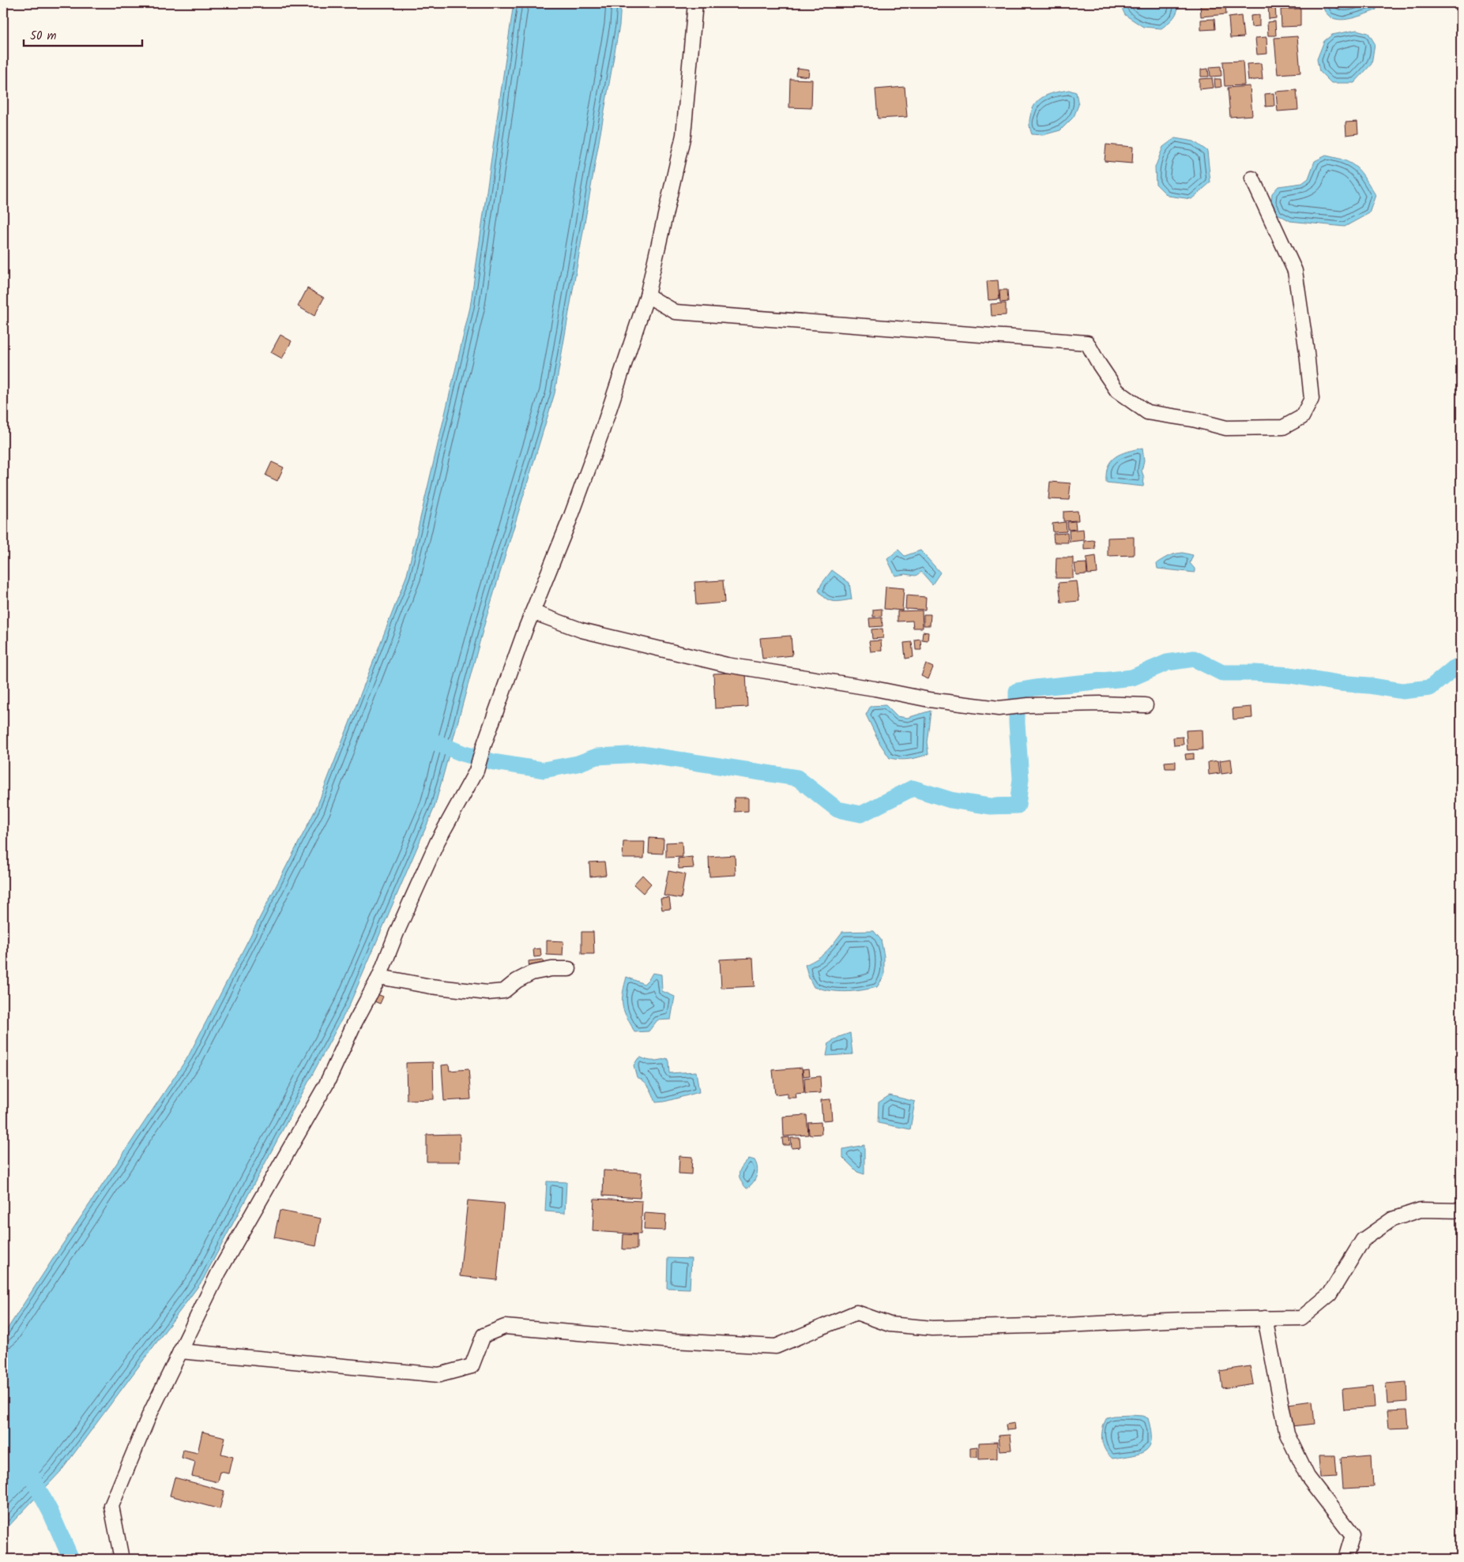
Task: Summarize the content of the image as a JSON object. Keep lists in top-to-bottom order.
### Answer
{
  "scale_bar": "50 m"
}
